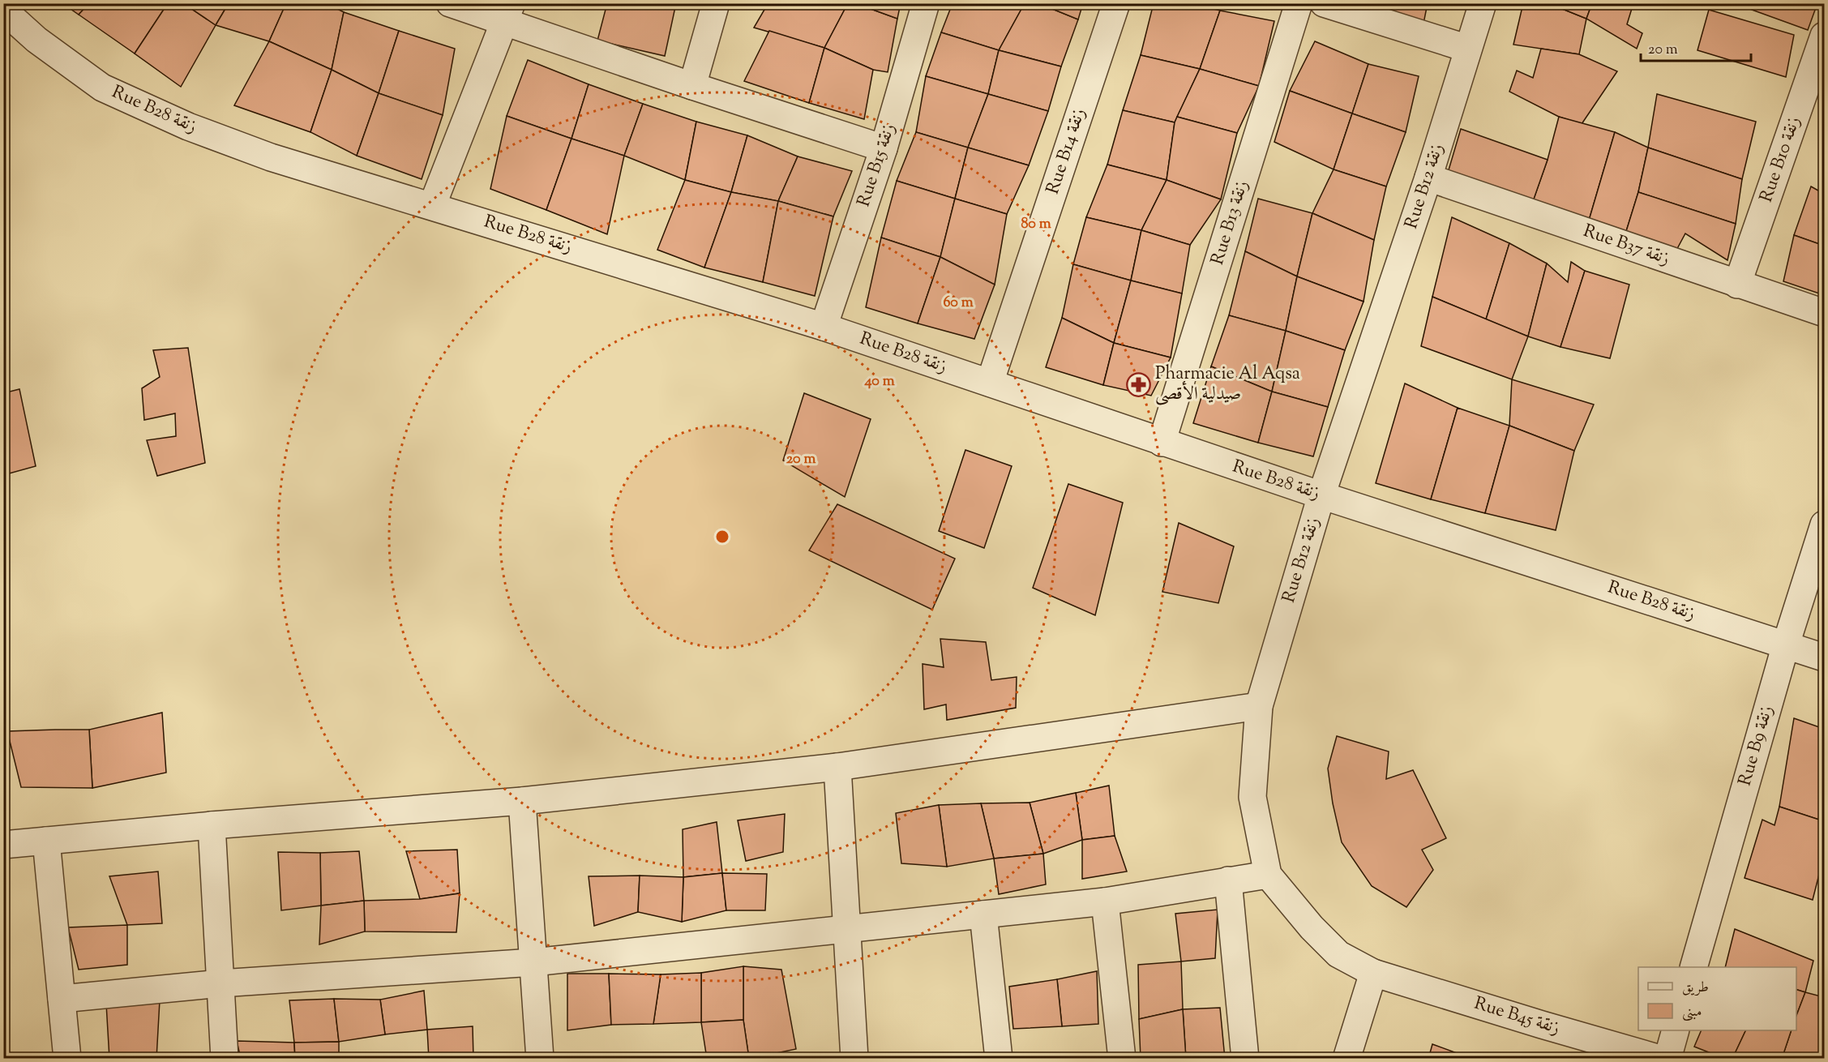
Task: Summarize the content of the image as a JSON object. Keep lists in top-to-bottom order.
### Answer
{
  "streets": {
    "street": [
      "Rue B28 زنقة",
      "Rue B14 زنقة",
      "Rue B10 زنقة",
      "Rue B15 زنقة",
      "Rue B12 زنقة",
      "Rue B13 زنقة",
      "Rue B37 زنقة",
      "Rue B9 زنقة",
      "Rue B45 زنقة"
    ]
  },
  "crossings": [
    ["Rue B28 زنقة", "Rue B14 زنقة"],
    ["Rue B28 زنقة", "Rue B15 زنقة"],
    ["Rue B28 زنقة", "Rue B12 زنقة"],
    ["Rue B28 زنقة", "Rue B13 زنقة"],
    ["Rue B28 زنقة", "Rue B9 زنقة"],
    ["Rue B10 زنقة", "Rue B37 زنقة"],
    ["Rue B12 زنقة", "Rue B37 زنقة"],
    ["Rue B12 زنقة", "Rue B45 زنقة"]
  ],
  "places": {
    "pharmacy": ["Pharmacie Al Aqsa صيدلية الأقصى"]
  },
  "legend": ["طريق", "مبنى"],
  "scale_bar": "20 m",
  "rings": [
    "80 m",
    "60 m",
    "40 m",
    "20 m"
  ]
}
